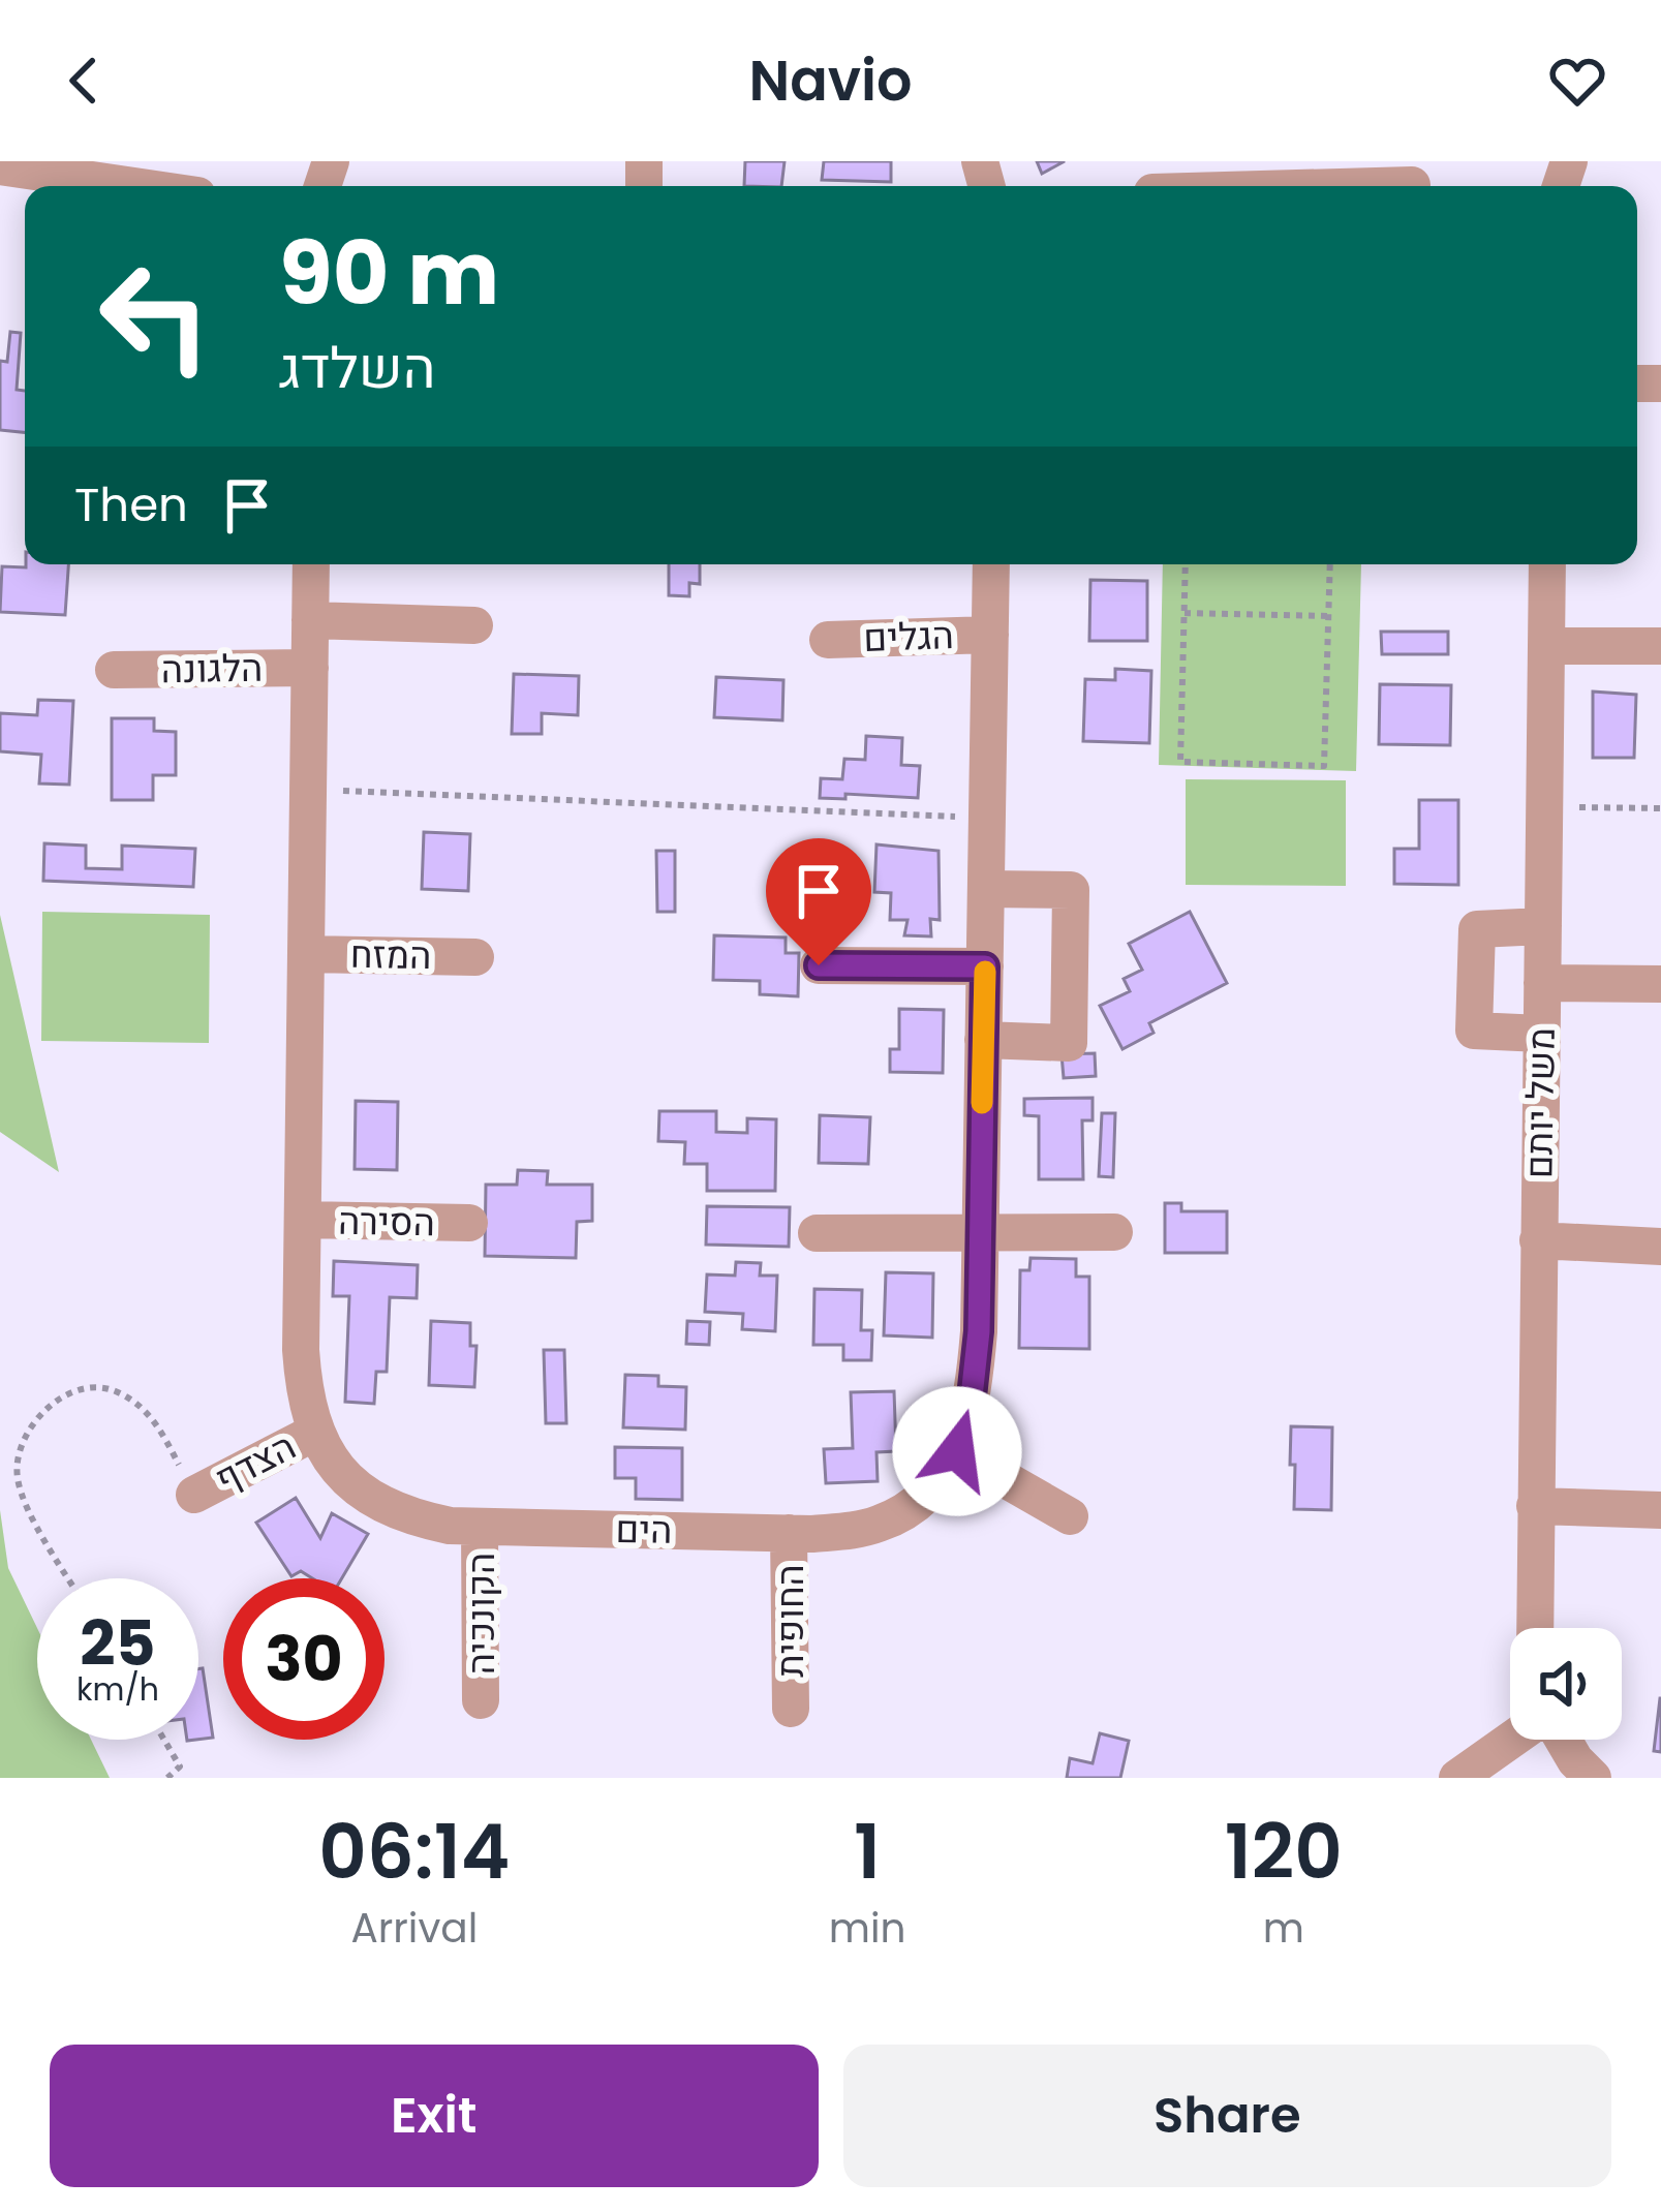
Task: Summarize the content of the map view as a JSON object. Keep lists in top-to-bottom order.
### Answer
{
  "streets": {
    "street": [
      "הגלים",
      "הלגונה",
      "המזח",
      "משל יותם",
      "הסירה",
      "הצדף",
      "הים",
      "הקונכיה",
      "החופית"
    ]
  },
  "crossings": [
    ["הגלים", "הים"],
    ["הלגונה", "הים"],
    ["המזח", "הים"],
    ["הסירה", "הים"],
    ["הצדף", "הים"],
    ["הים", "הקונכיה"],
    ["הים", "החופית"]
  ],
  "page": {
    "header": "Navio",
    "turn": ["90 m", "השלדג"],
    "then": "Then",
    "speed": "25 km/h",
    "limit": "30",
    "eta": [
      "06:14",
      "Arrival",
      "1",
      "min",
      "120",
      "m"
    ],
    "buttons": ["Exit", "Share"]
  }
}
